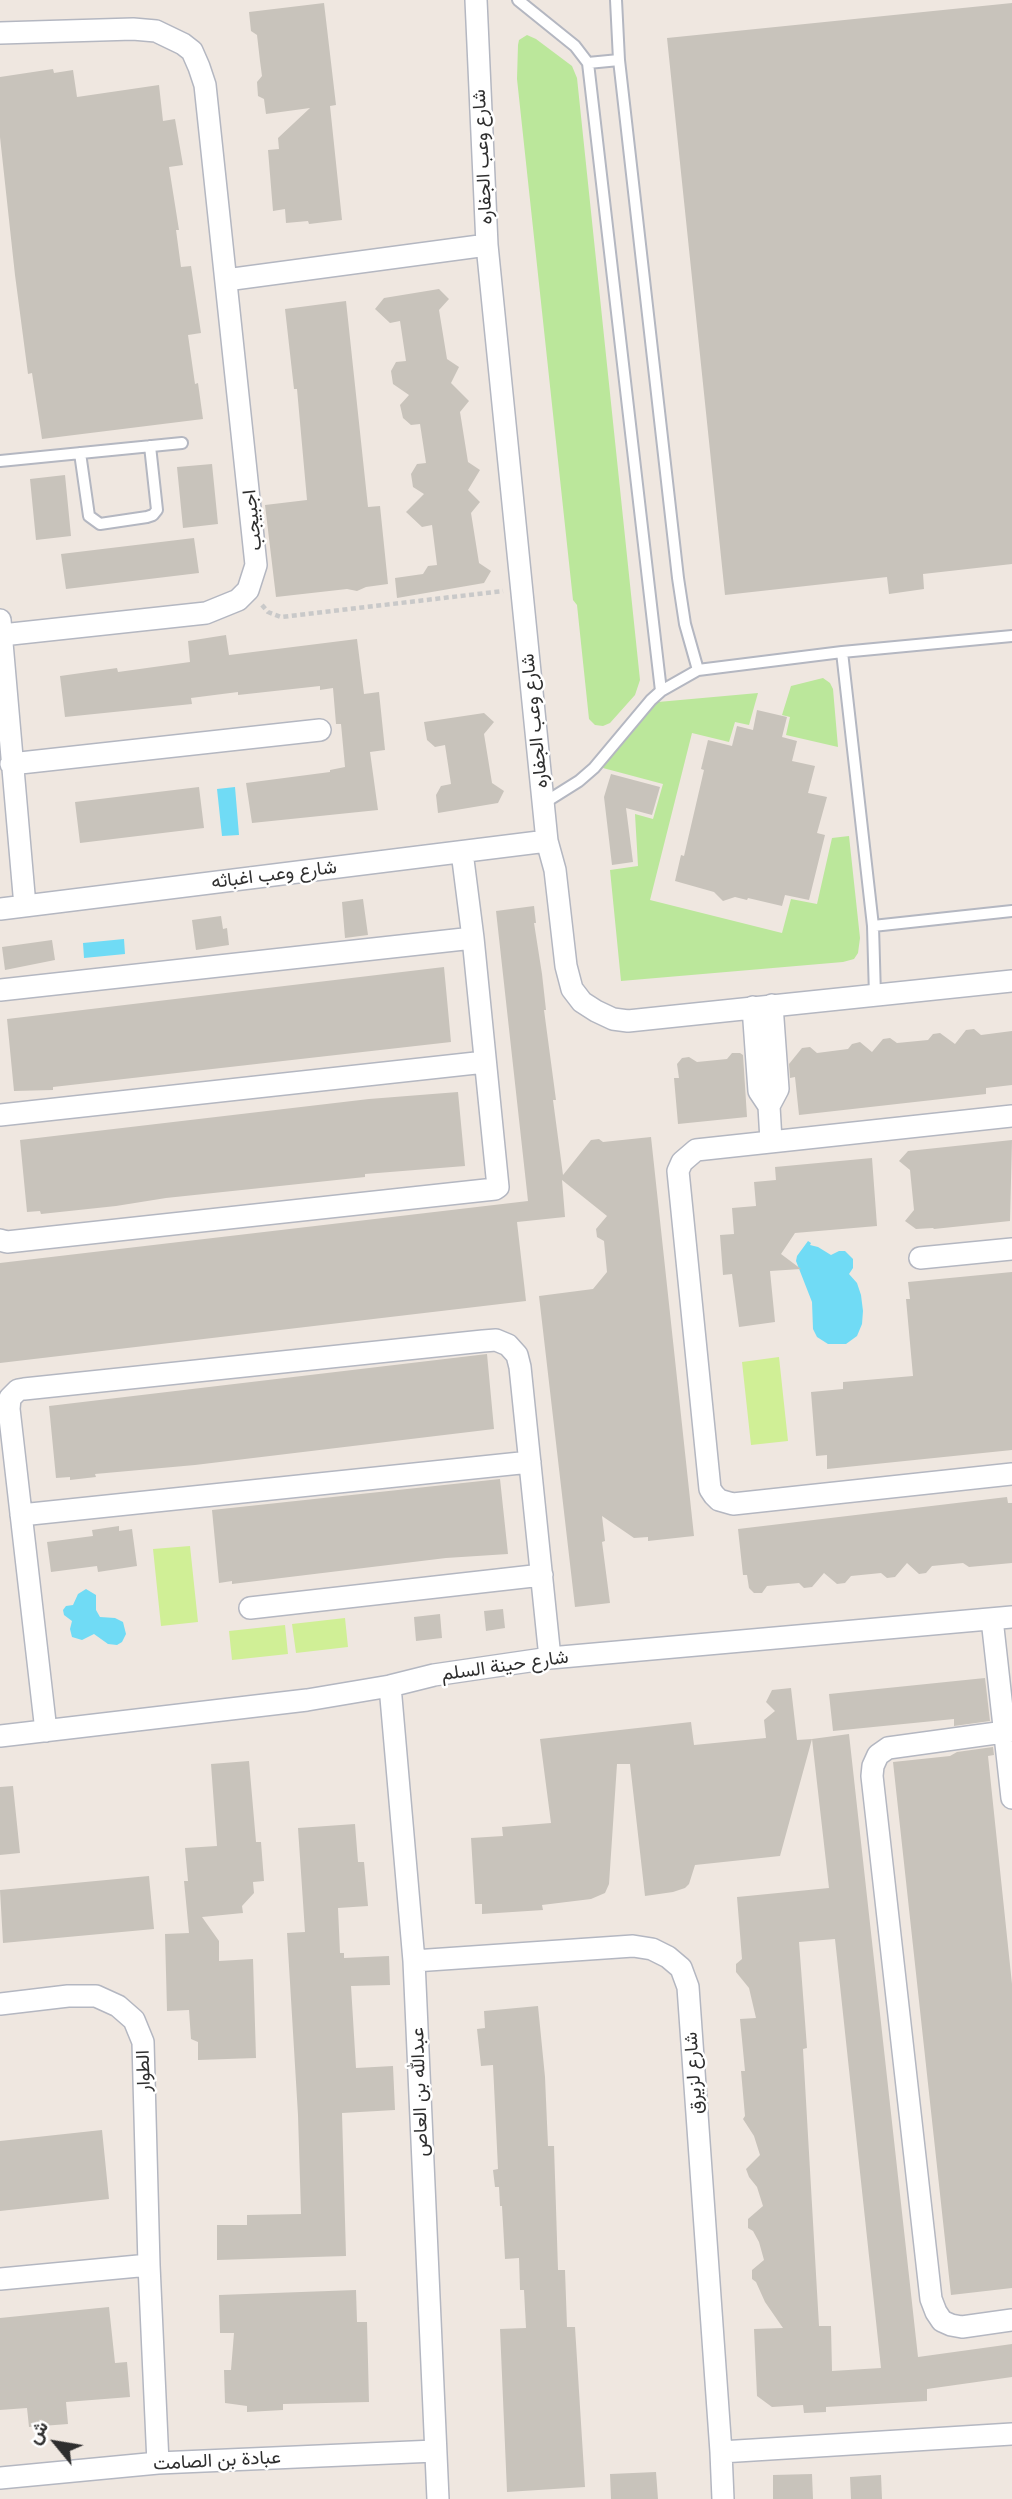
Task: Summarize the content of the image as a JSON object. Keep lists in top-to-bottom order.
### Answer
{
  "streets": {
    "street": [
      "شارع وعب الجفاره",
      "اجبيجب",
      "شارع وعب اغباثه",
      "شارع حينة السلم",
      "الطوار",
      "شارع لزيرق",
      "عبدالله بن العاص",
      "عبادة بن الصامت"
    ]
  },
  "crossings": [
    ["شارع وعب الجفاره", "شارع وعب اغباثه"],
    ["شارع حينة السلم", "عبدالله بن العاص"],
    ["الطوار", "عبادة بن الصامت"],
    ["شارع لزيرق", "عبدالله بن العاص"],
    ["عبدالله بن العاص", "عبادة بن الصامت"]
  ],
  "north": "top left"
}
